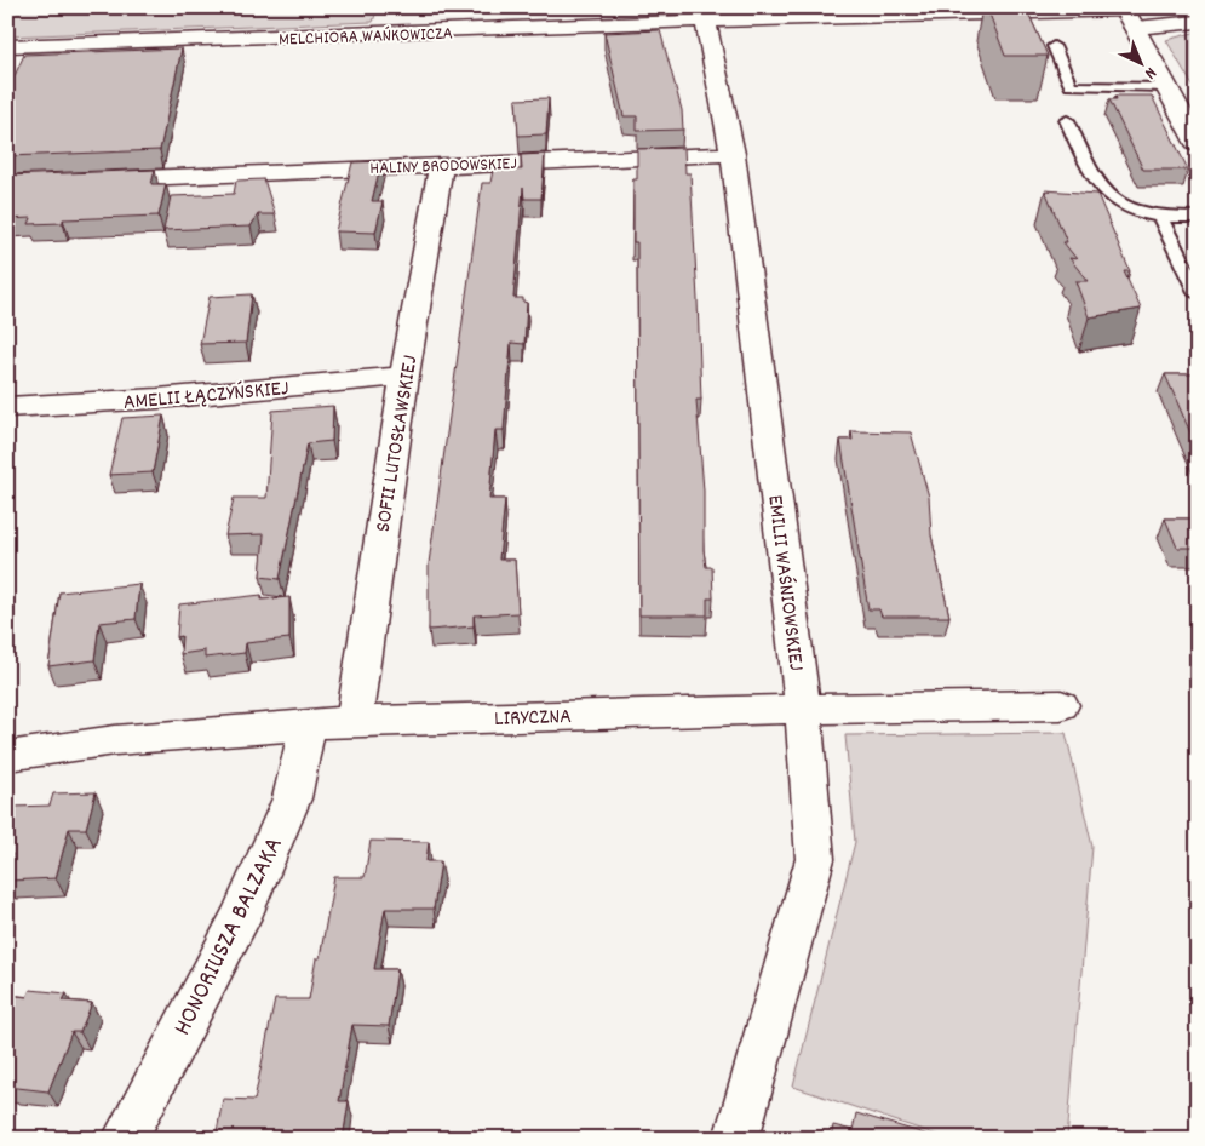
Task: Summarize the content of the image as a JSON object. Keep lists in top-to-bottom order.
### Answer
{
  "streets": {
    "street": [
      "MELCHIORA WAŃKOWICZA",
      "HALINY BRODOWSKIEJ",
      "AMELII ŁĄCZYŃSKIEJ",
      "SOFII LUTOSŁAWSKIEJ",
      "EMILII WAŚNIOWSKIEJ",
      "LIRYCZNA",
      "HONORIUSZA BALZAKA"
    ]
  },
  "crossings": [
    ["MELCHIORA WAŃKOWICZA", "EMILII WAŚNIOWSKIEJ"],
    ["HALINY BRODOWSKIEJ", "SOFII LUTOSŁAWSKIEJ"],
    ["HALINY BRODOWSKIEJ", "EMILII WAŚNIOWSKIEJ"],
    ["AMELII ŁĄCZYŃSKIEJ", "SOFII LUTOSŁAWSKIEJ"],
    ["SOFII LUTOSŁAWSKIEJ", "LIRYCZNA"],
    ["EMILII WAŚNIOWSKIEJ", "LIRYCZNA"],
    ["LIRYCZNA", "HONORIUSZA BALZAKA"]
  ],
  "north": "bottom right"
}
